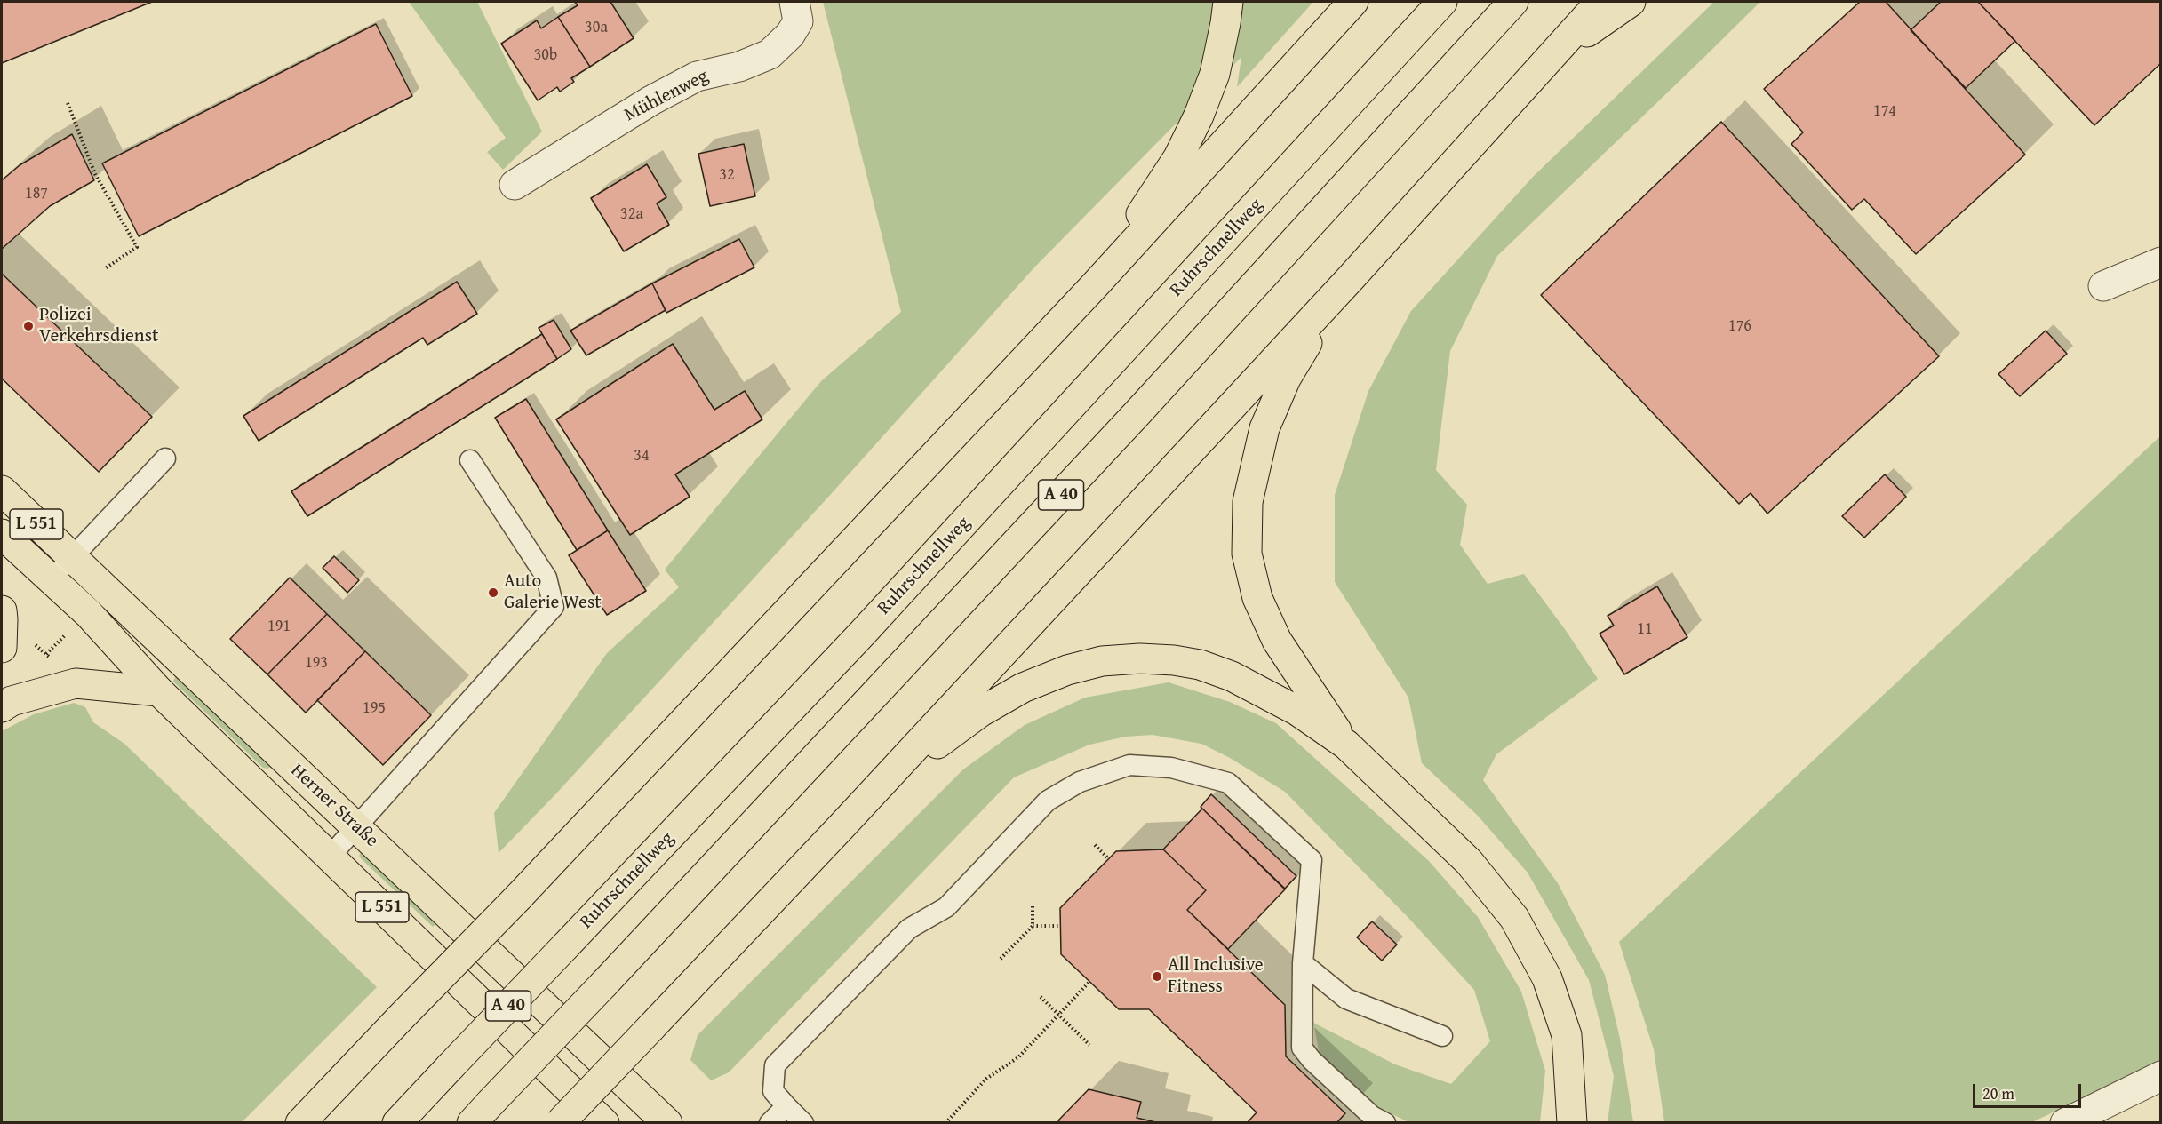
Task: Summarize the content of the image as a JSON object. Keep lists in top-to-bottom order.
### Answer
{
  "streets": {
    "main road": [
      "Ruhrschnellweg",
      "A 40",
      "L 551",
      "Herner Straße"
    ],
    "street": ["Mühlenweg"]
  },
  "places": ["Polizei Verkehrsdienst", "Auto Galerie West", "All Inclusive Fitness"],
  "house_numbers": [
    "30a",
    "30b",
    "174",
    "32",
    "187",
    "32a",
    "176",
    "34",
    "191",
    "11",
    "193",
    "195"
  ],
  "scale_bar": "20 m"
}
